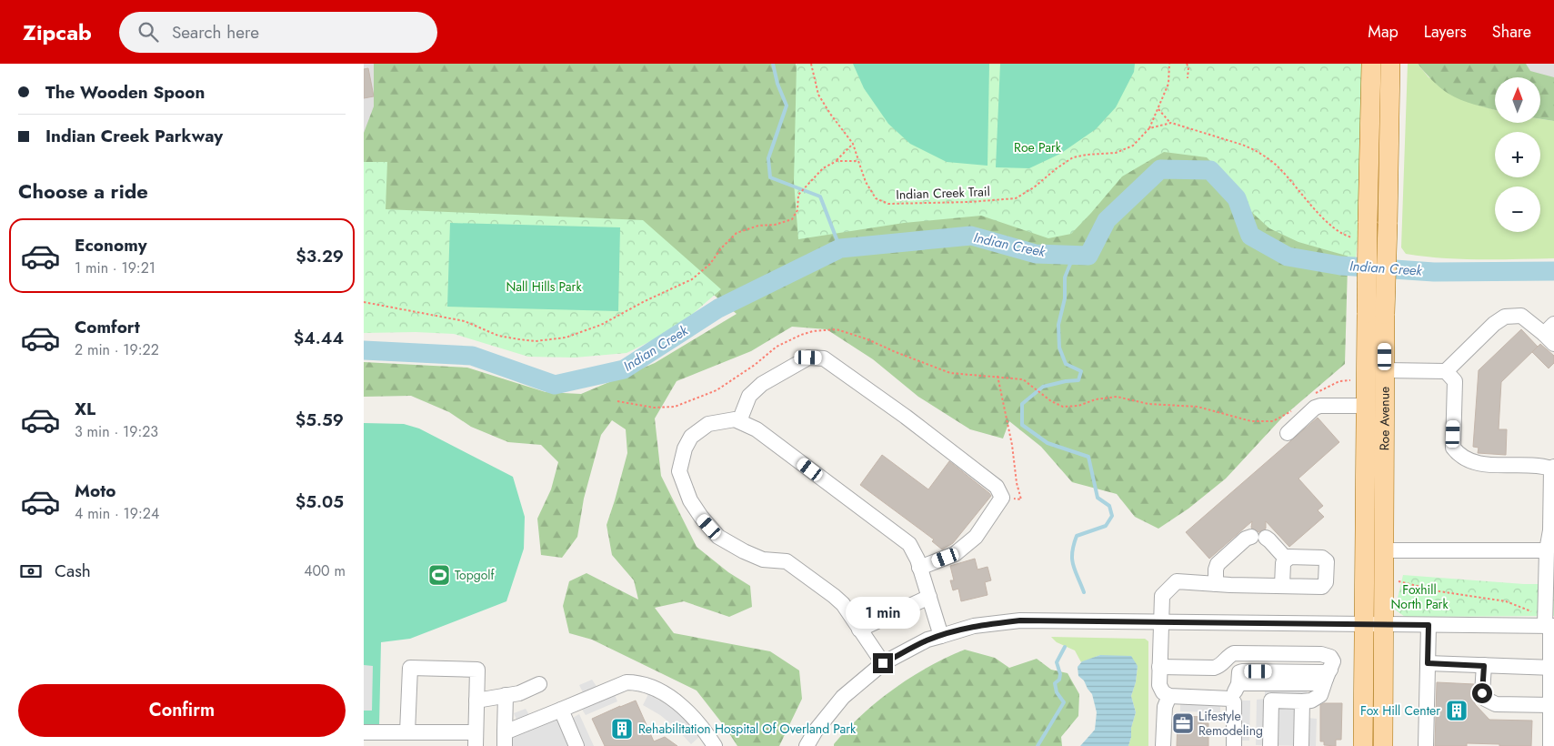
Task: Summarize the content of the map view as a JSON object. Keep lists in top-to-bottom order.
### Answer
{
  "streets": {
    "main road": ["Roe Avenue"],
    "path": ["Indian Creek Trail"]
  },
  "water": ["Indian Creek"],
  "parks": ["Roe Park", "Nall Hills Park", "Foxhill North Park"],
  "places": {
    "sports": ["Topgolf"],
    "building": ["Fox Hill Center", "Rehabilitation Hospital Of Overland Park"],
    "office": ["Lifestyle Remodeling"]
  },
  "north": "top",
  "page": {
    "header": "Zipcab",
    "search": "Search here",
    "nav": ["Map", "Layers", "Share"],
    "banner": ["The Wooden Spoon", "Indian Creek Parkway"],
    "map_buttons": ["+", "−"],
    "heading": "Choose a ride",
    "list": [
      {
        "name": "Economy",
        "note": "1 min · 19:21",
        "value": "$3.29"
      },
      {
        "name": "Comfort",
        "note": "2 min · 19:22",
        "value": "$4.44"
      },
      {
        "name": "XL",
        "note": "3 min · 19:23",
        "value": "$5.59"
      },
      {
        "name": "Moto",
        "note": "4 min · 19:24",
        "value": "$5.05"
      }
    ],
    "pay": ["Cash", "400 m"],
    "bubble": "1 min",
    "buttons": "Confirm"
  }
}
